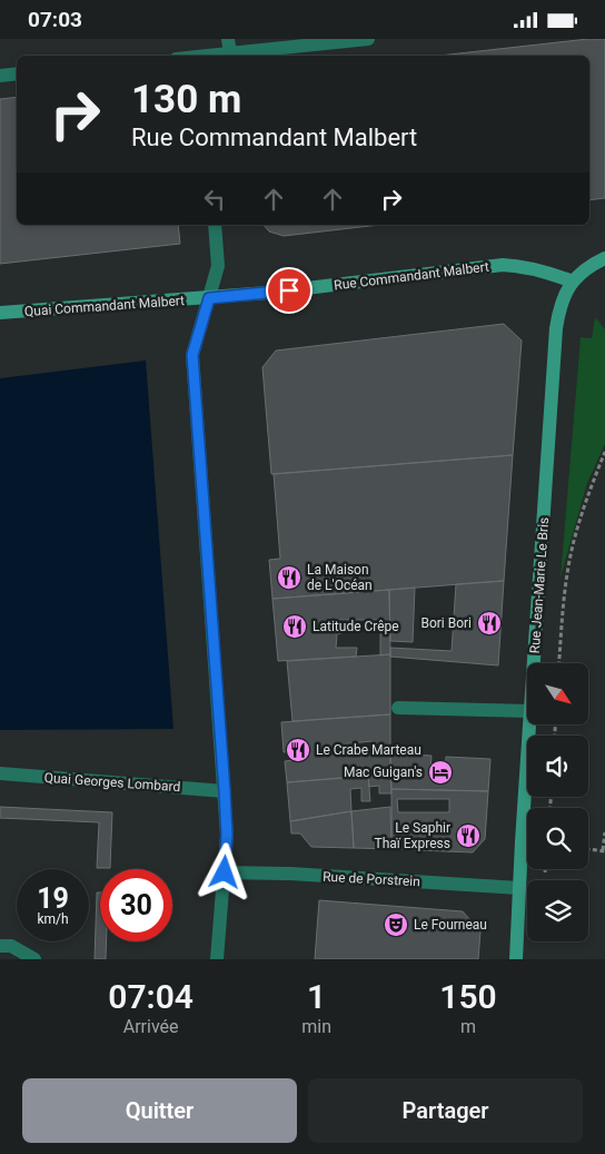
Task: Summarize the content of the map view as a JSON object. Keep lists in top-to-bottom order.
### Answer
{
  "streets": {
    "street": [
      "Rue Commandant Malbert",
      "Quai Commandant Malbert",
      "Rue Jean-Marie Le Bris",
      "Quai Georges Lombard",
      "Rue de Porstrein"
    ]
  },
  "crossings": [
    ["Rue Commandant Malbert", "Quai Commandant Malbert"],
    ["Rue Commandant Malbert", "Rue Jean-Marie Le Bris"],
    ["Rue Jean-Marie Le Bris", "Rue de Porstrein"]
  ],
  "places": {
    "restaurant": [
      "La Maison de L'Océan",
      "Bori Bori",
      "Latitude Crêpe",
      "Le Crabe Marteau",
      "Le Saphir Thaï Express"
    ],
    "hotel": ["Mac Guigan's"],
    "theatre": ["Le Fourneau"]
  },
  "north": "bottom right",
  "page": {
    "status": "07:03",
    "turn": ["130 m", "Rue Commandant Malbert"],
    "speed": "19 km/h",
    "limit": "30",
    "eta": [
      "07:04",
      "Arrivée",
      "1",
      "min",
      "150",
      "m"
    ],
    "buttons": ["Quitter", "Partager"]
  }
}
